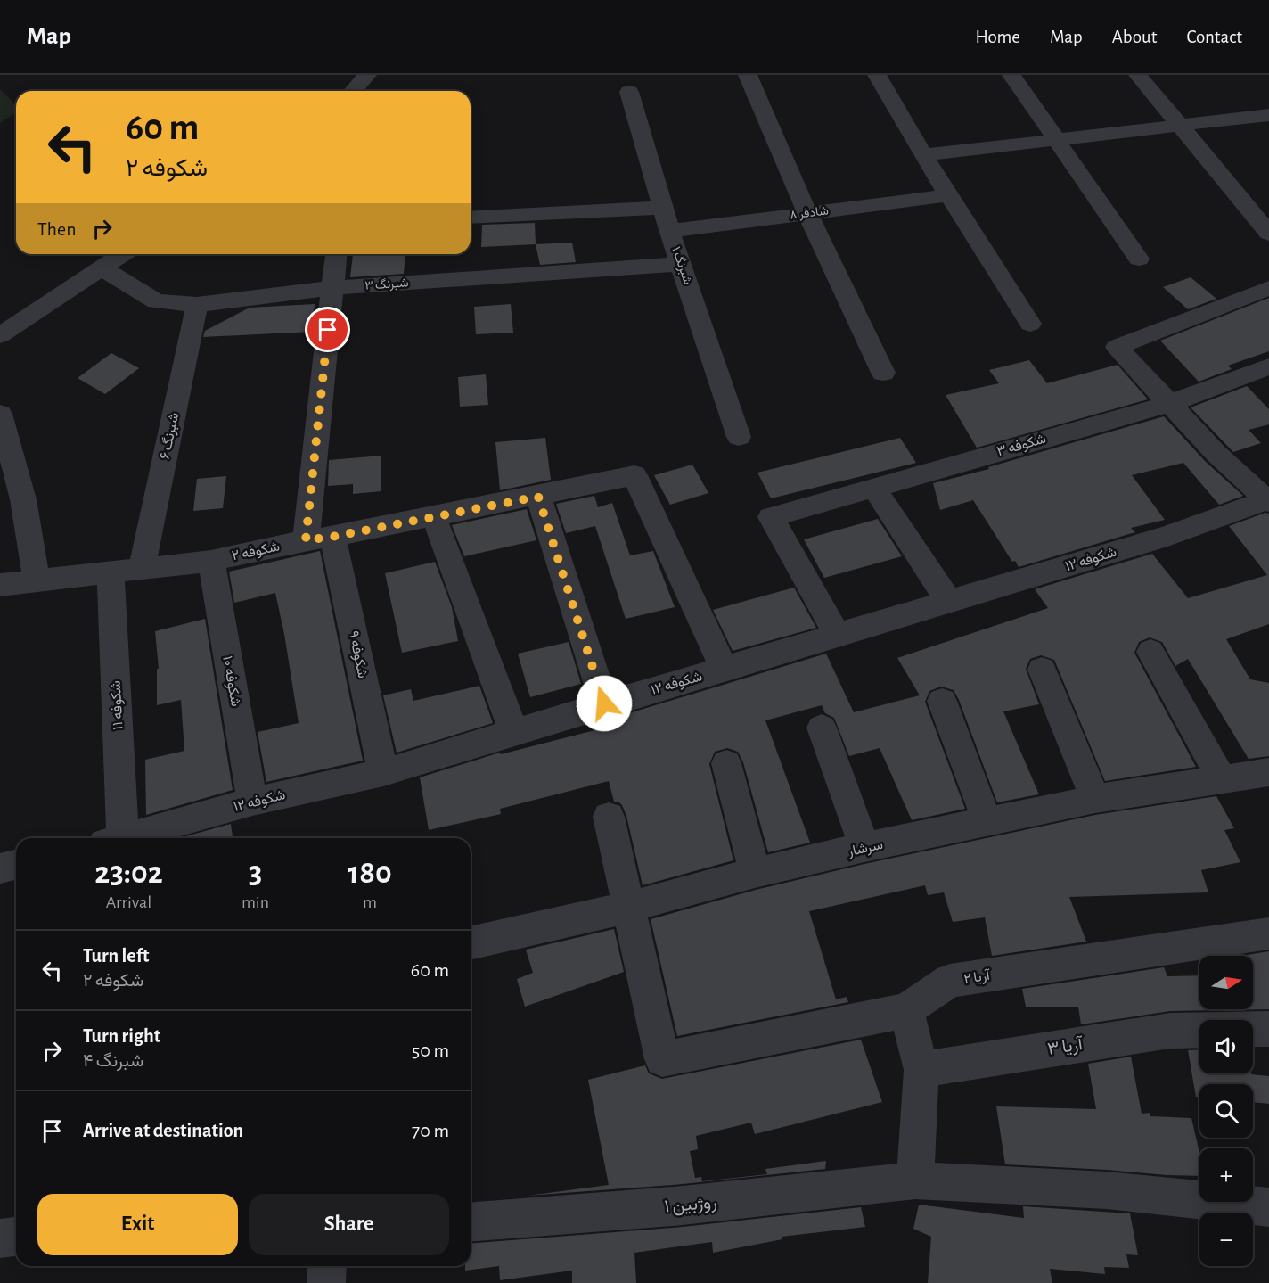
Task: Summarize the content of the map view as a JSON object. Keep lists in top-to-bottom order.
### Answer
{
  "streets": {
    "street": [
      "شادفر ۸",
      "شبرنگ ۱",
      "شبرنگ ۳",
      "شبرنگ ۶",
      "شکوفه ۳",
      "شکوفه ۲",
      "شکوفه ۱۲",
      "شکوفه ۹",
      "شکوفه ۱۰",
      "شکوفه ۱۱",
      "سرشار",
      "آریا ۲",
      "آریا ۳",
      "روژبین ۱"
    ]
  },
  "crossings": [
    ["شادفر ۸", "شبرنگ ۱"],
    ["شبرنگ ۱", "شبرنگ ۳"],
    ["شبرنگ ۳", "شبرنگ ۶"],
    ["شبرنگ ۳", "شکوفه ۹"],
    ["شبرنگ ۶", "شکوفه ۲"],
    ["شکوفه ۳", "شکوفه ۱۲"],
    ["شکوفه ۲", "شکوفه ۱۲"],
    ["شکوفه ۲", "شکوفه ۹"],
    ["شکوفه ۲", "شکوفه ۱۰"],
    ["شکوفه ۲", "شکوفه ۱۱"],
    ["شکوفه ۱۲", "شکوفه ۹"],
    ["شکوفه ۱۲", "شکوفه ۱۰"],
    ["سرشار", "آریا ۲"]
  ],
  "north": "right",
  "page": {
    "header": "Map",
    "nav": [
      "Home",
      "Map",
      "About",
      "Contact"
    ],
    "turn": ["60 m", "شکوفه ۲"],
    "then": "Then",
    "eta": [
      "23:02",
      "Arrival",
      "3",
      "min",
      "180",
      "m"
    ],
    "list": [
      {
        "name": "Turn left",
        "note": "شکوفه ۲",
        "value": "60 m"
      },
      {
        "name": "Turn right",
        "note": "شبرنگ ۴",
        "value": "50 m"
      },
      {
        "name": "Arrive at destination",
        "value": "70 m"
      }
    ],
    "map_buttons": ["+", "−"],
    "buttons": ["Exit", "Share"]
  }
}
